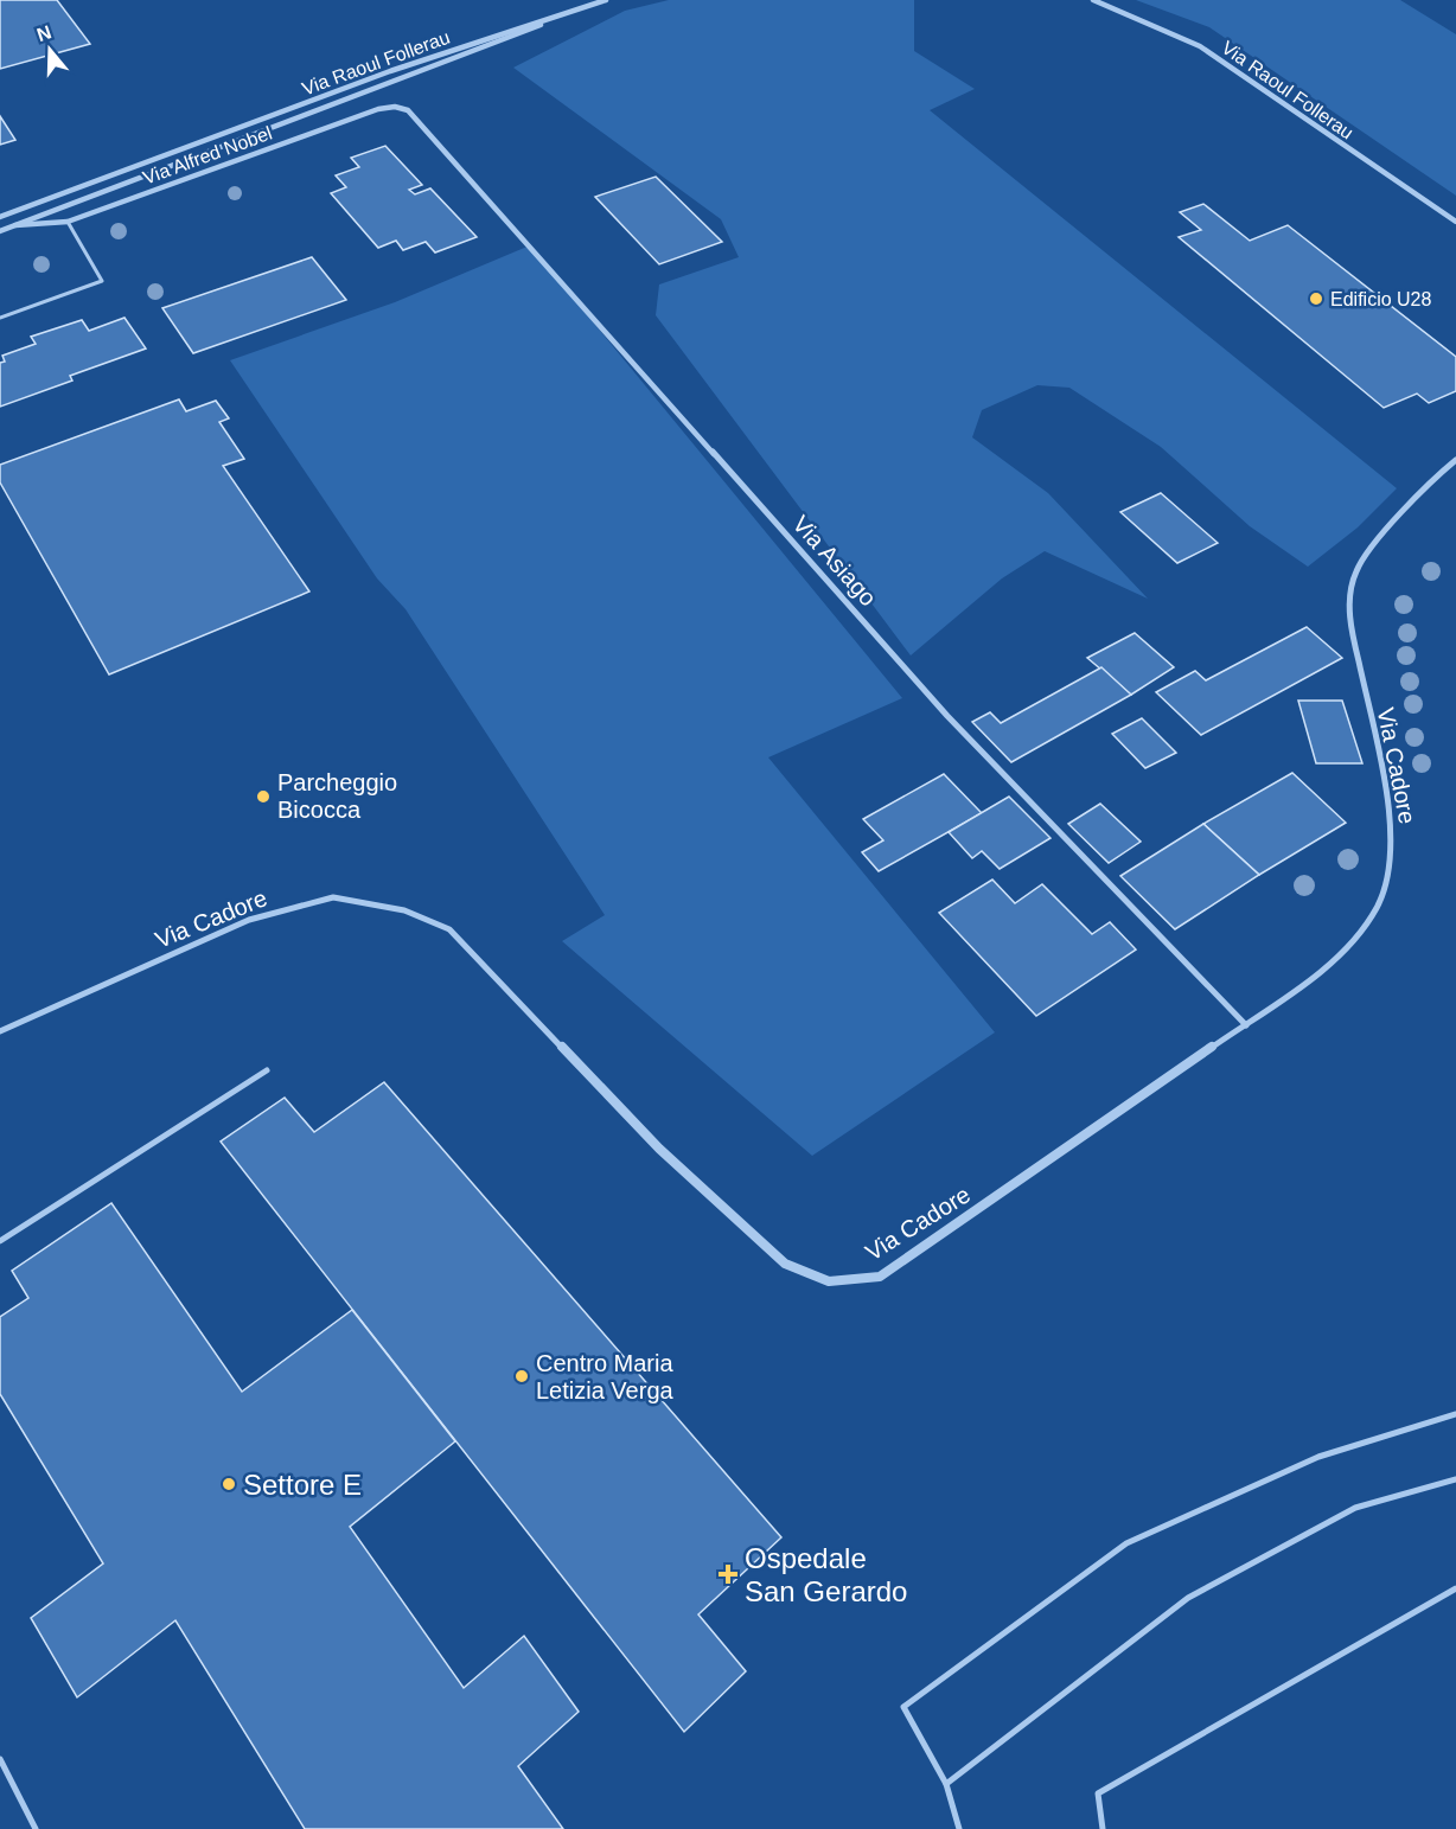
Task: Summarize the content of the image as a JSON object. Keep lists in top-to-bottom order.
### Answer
{
  "streets": {
    "street": [
      "Via Raoul Follerau",
      "Via Alfred Nobel",
      "Via Asiago",
      "Via Cadore"
    ]
  },
  "crossings": [
    ["Via Raoul Follerau", "Via Alfred Nobel"],
    ["Via Alfred Nobel", "Via Asiago"],
    ["Via Asiago", "Via Cadore"]
  ],
  "places": {
    "other": [
      "Edificio U28",
      "Parcheggio Bicocca",
      "Centro Maria Letizia Verga",
      "Settore E"
    ],
    "health": ["Ospedale San Gerardo"]
  },
  "north": "top"
}
